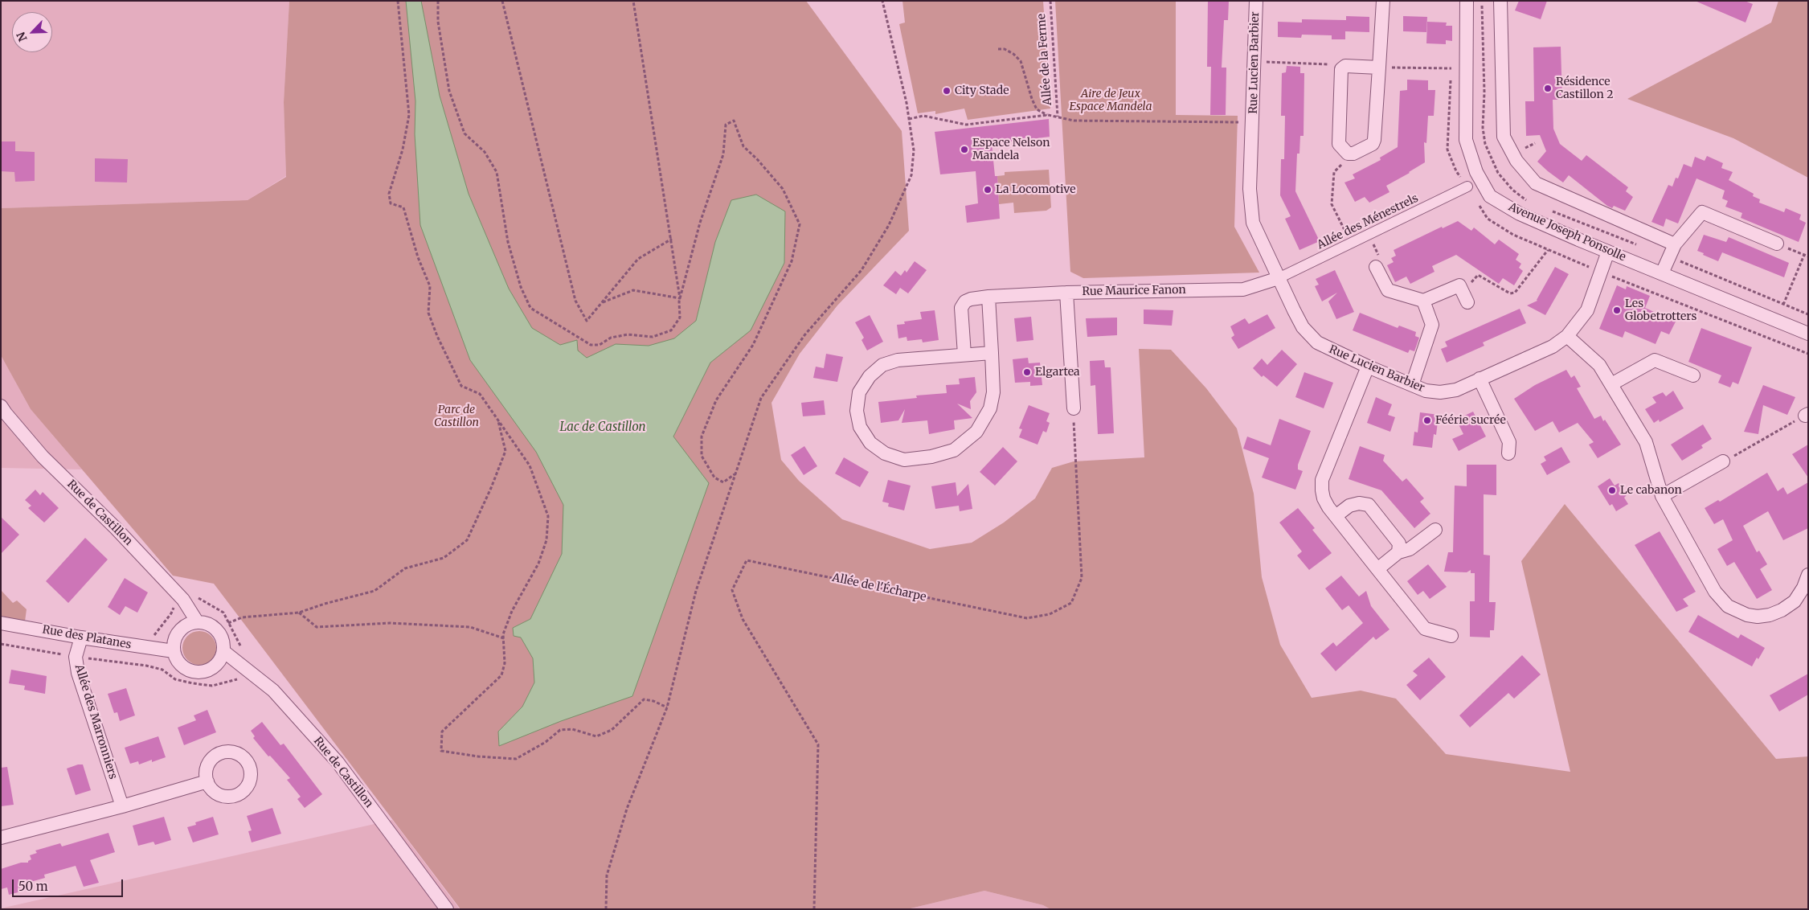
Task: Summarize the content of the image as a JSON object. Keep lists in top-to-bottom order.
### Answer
{
  "streets": {
    "street": [
      "Rue Lucien Barbier",
      "Allée des Ménestrels",
      "Avenue Joseph Ponsolle",
      "Rue Maurice Fanon",
      "Rue de Castillon",
      "Rue des Platanes",
      "Allée des Marronniers"
    ],
    "path": ["Allée de la Ferme", "Allée de l'Écharpe"]
  },
  "crossings": [
    ["Rue Lucien Barbier", "Allée des Ménestrels"],
    ["Rue Lucien Barbier", "Avenue Joseph Ponsolle"],
    ["Rue Lucien Barbier", "Rue Maurice Fanon"],
    ["Allée des Ménestrels", "Rue Maurice Fanon"],
    ["Rue de Castillon", "Rue des Platanes"],
    ["Rue des Platanes", "Allée des Marronniers"]
  ],
  "water": ["Lac de Castillon"],
  "parks": ["Aire de Jeux Espace Mandela", "Parc de Castillon"],
  "places": [
    "Résidence Castillon 2",
    "City Stade",
    "Espace Nelson Mandela",
    "La Locomotive",
    "Les Globetrotters",
    "Elgartea",
    "Féérie sucrée",
    "Le cabanon"
  ],
  "scale_bar": "50 m",
  "north": "bottom left"
}
